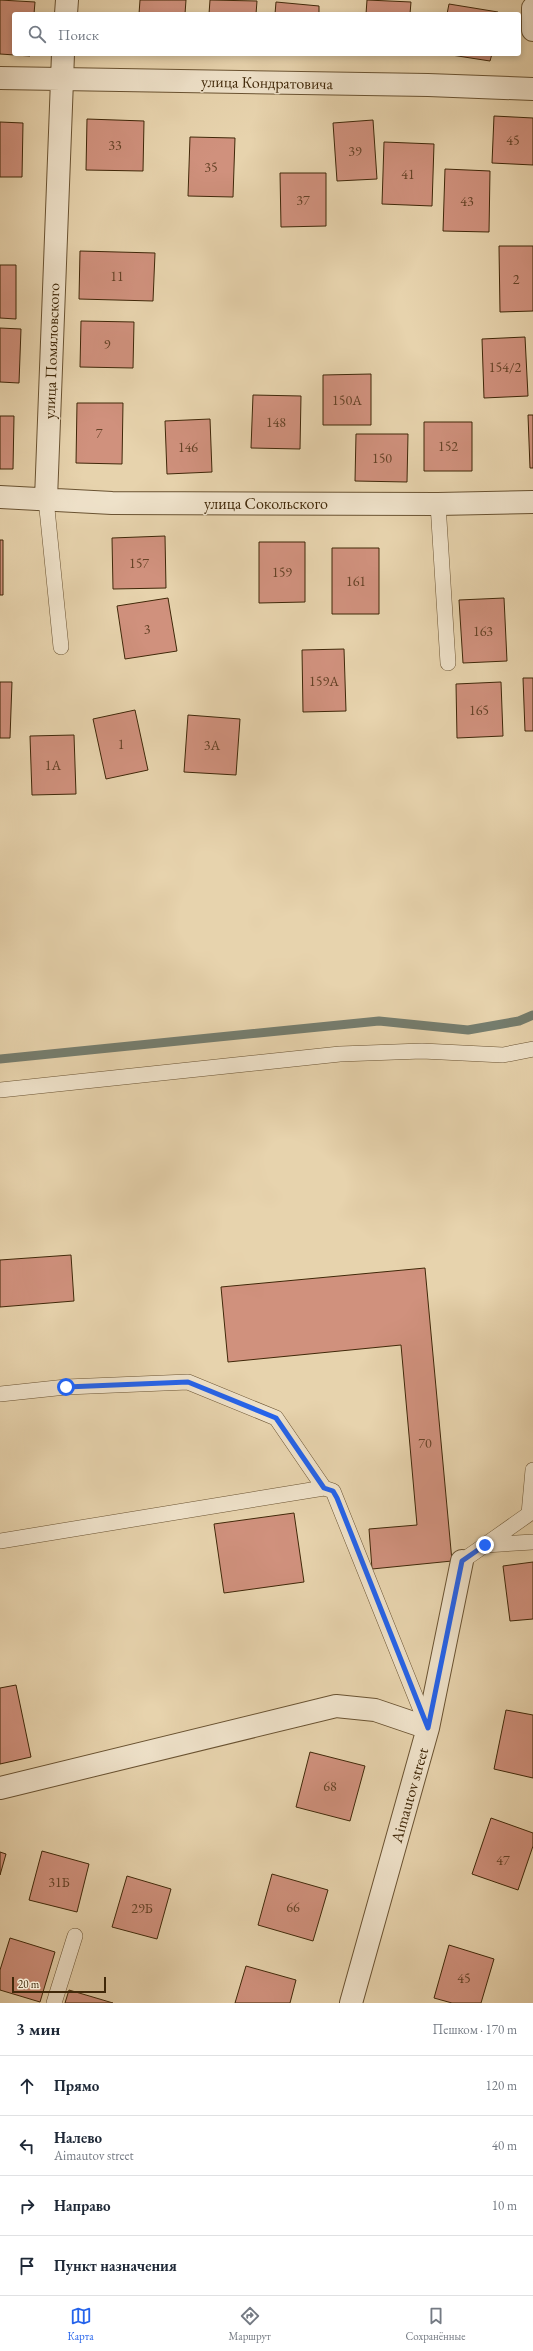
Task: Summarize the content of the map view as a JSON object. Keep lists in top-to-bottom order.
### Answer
{
  "streets": {
    "street": [
      "улица Кондратовича",
      "улица Помяловского",
      "улица Сокольского",
      "Aimautov street"
    ]
  },
  "crossings": [
    ["улица Кондратовича", "улица Помяловского"],
    ["улица Помяловского", "улица Сокольского"]
  ],
  "house_numbers": [
    "45",
    "33",
    "39",
    "35",
    "41",
    "37",
    "43",
    "11",
    "2",
    "9",
    "154/2",
    "150А",
    "148",
    "7",
    "152",
    "146",
    "150",
    "157",
    "159",
    "161",
    "3",
    "163",
    "159А",
    "165",
    "1",
    "3А",
    "1А",
    "70",
    "68",
    "47",
    "31Б",
    "66",
    "29Б",
    "45"
  ],
  "scale_bar": "20 m",
  "page": {
    "search": "Поиск",
    "scale": "20 m",
    "heading": ["3 мин", "Пешком · 170 m"],
    "list": [
      ["Прямо", "120 m"],
      ["Налево", "Aimautov street", "40 m"],
      ["Направо", "10 m"],
      "Пункт назначения"
    ],
    "nav": ["Карта", "Маршрут", "Сохранённые"]
  }
}
